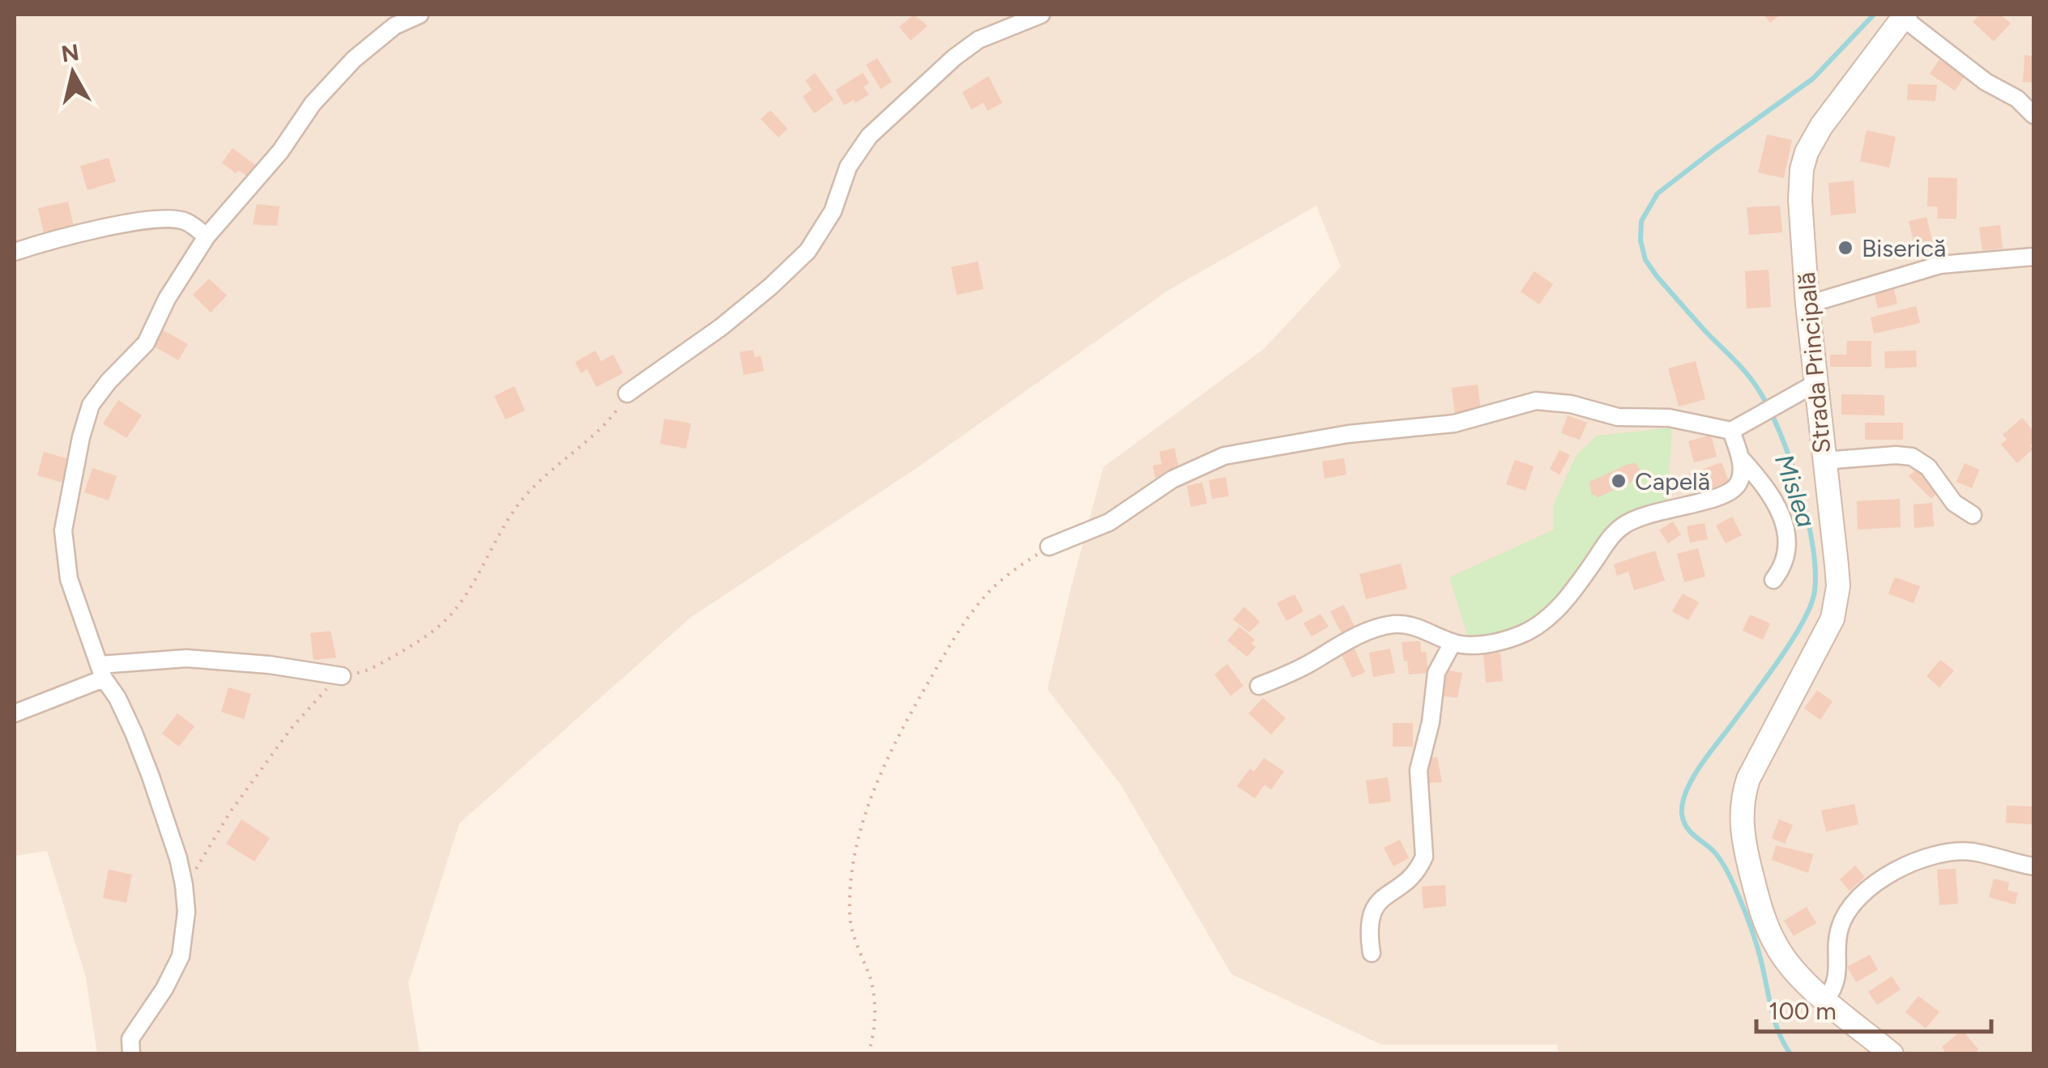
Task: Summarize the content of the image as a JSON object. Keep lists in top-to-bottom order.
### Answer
{
  "streets": {
    "main road": ["Strada Principală"]
  },
  "water": ["Mislea"],
  "places": ["Biserică", "Capelă"],
  "scale_bar": "100 m",
  "north": "top"
}
